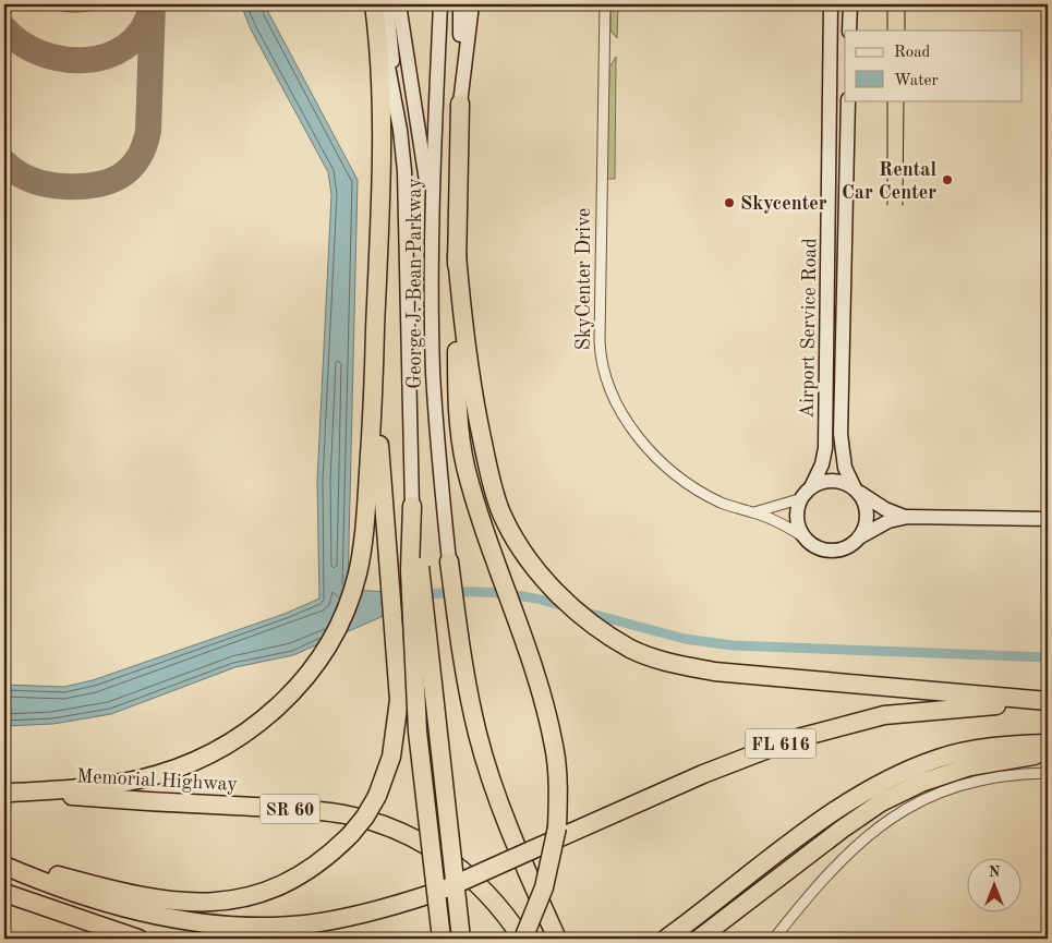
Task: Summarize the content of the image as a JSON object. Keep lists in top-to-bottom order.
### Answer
{
  "streets": {
    "highway": ["FL 616", "Memorial Highway", "SR 60"],
    "street": ["SkyCenter Drive", "George J. Bean Parkway", "Airport Service Road"]
  },
  "crossings": [
    ["SkyCenter Drive", "Airport Service Road"]
  ],
  "places": ["Rental Car Center", "Skycenter"],
  "legend": ["Road", "Water"],
  "north": "top"
}
